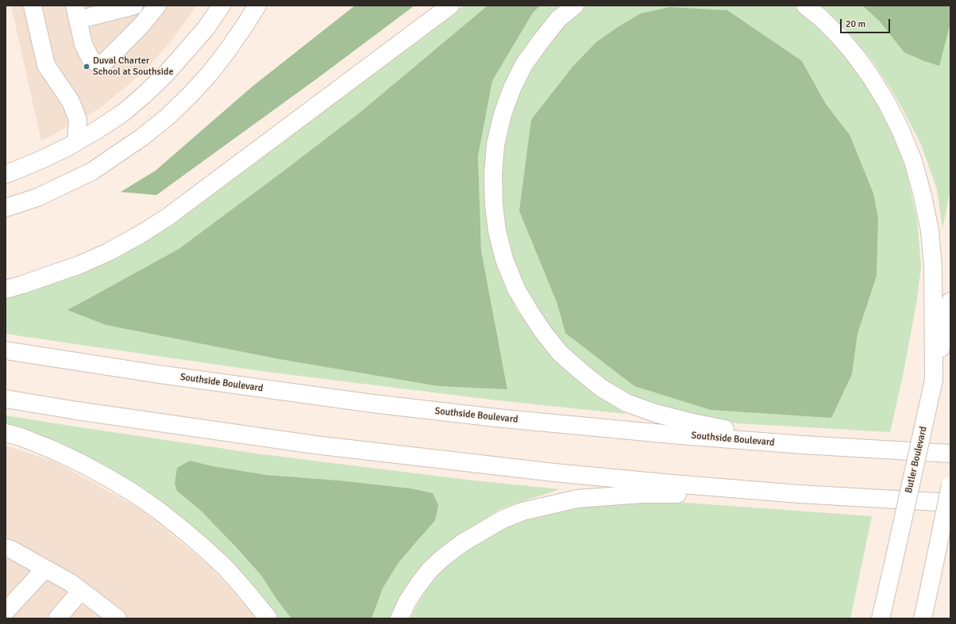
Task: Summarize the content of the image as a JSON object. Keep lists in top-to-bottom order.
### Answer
{
  "streets": {
    "main road": ["Southside Boulevard", "Butler Boulevard"]
  },
  "places": ["Duval Charter School at Southside"],
  "scale_bar": "20 m"
}
